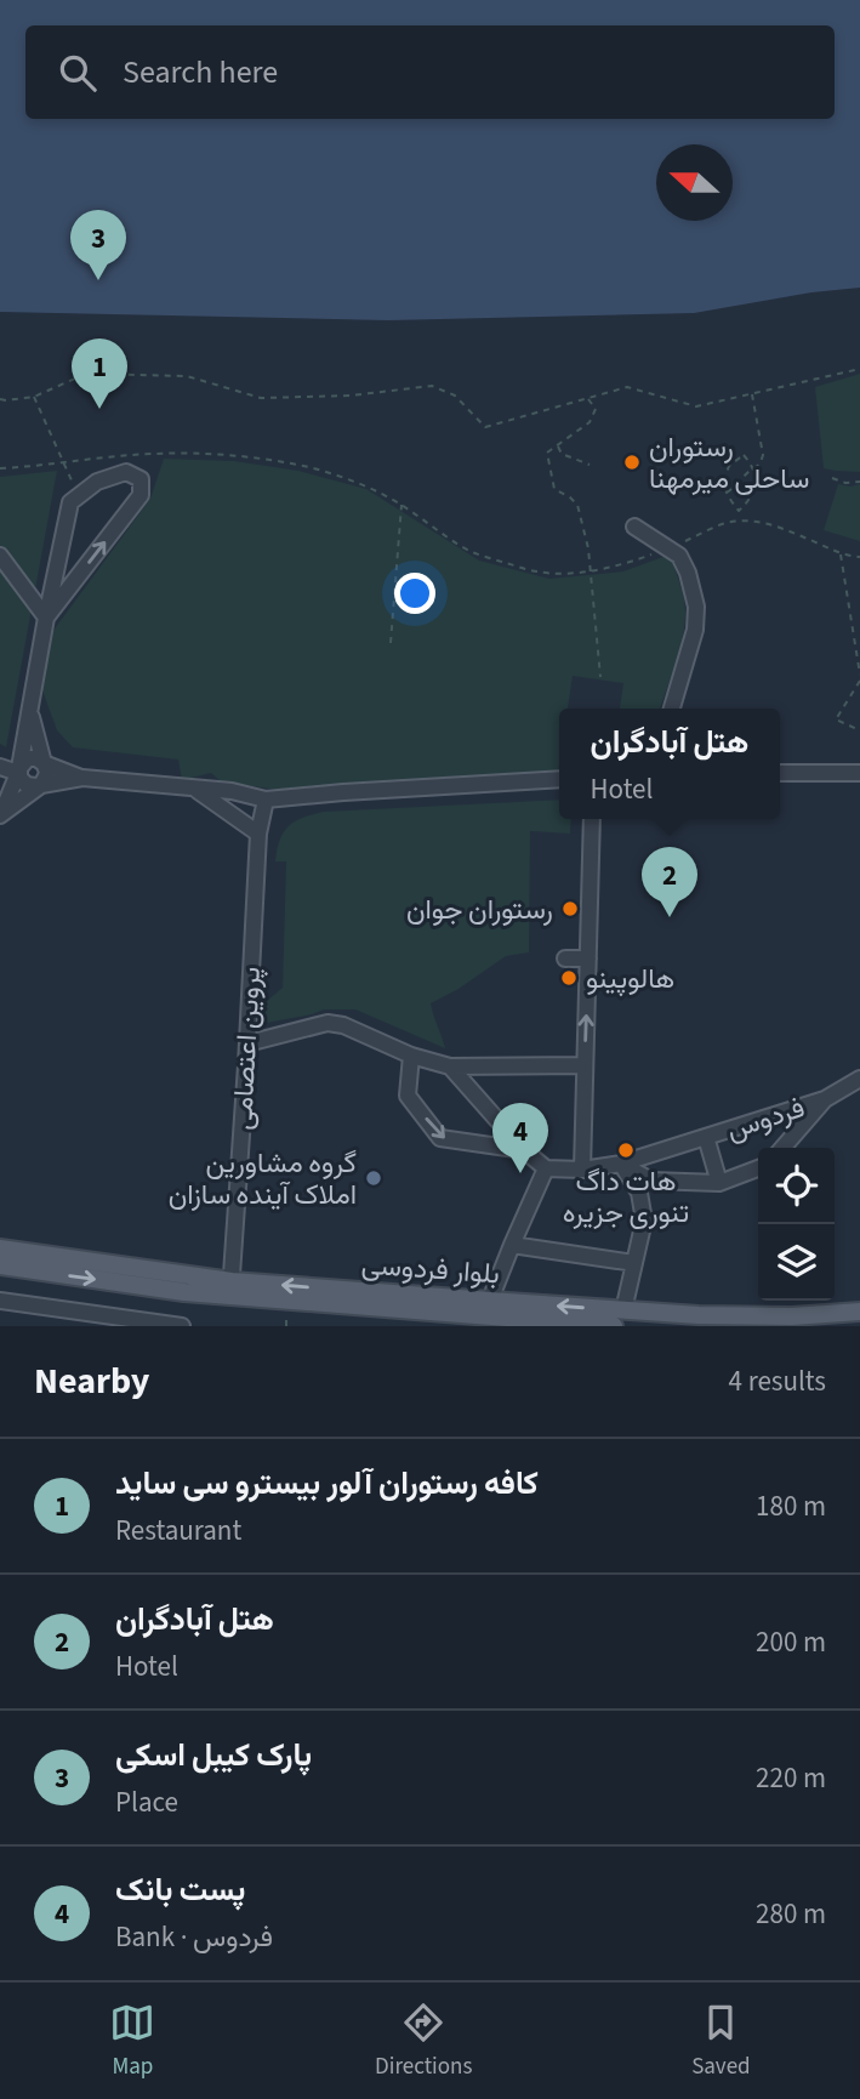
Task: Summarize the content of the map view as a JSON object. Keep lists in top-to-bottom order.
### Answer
{
  "streets": {
    "main road": ["بلوار فردوسی"],
    "street": ["پروین اعتصامی", "فردوس"]
  },
  "crossings": [
    ["پروین اعتصامی", "بلوار فردوسی"]
  ],
  "places": [
    "رستوران ساحلی میرمهنا",
    "رستوران جوان",
    "هالوپینو",
    "هات داگ تنورى جزيره",
    "گروه مشاورین املاک آینده سازان"
  ],
  "north": "left",
  "page": {
    "search": "Search here",
    "pins": [
      "3",
      "1",
      "2",
      "4"
    ],
    "popup": ["هتل آبادگران", "Hotel"],
    "heading": ["Nearby", "4 results"],
    "list": [
      {
        "mark": "1",
        "name": "کافه رستوران آلور بیسترو سی ساید",
        "note": "Restaurant",
        "value": "180 m"
      },
      {
        "mark": "2",
        "name": "هتل آبادگران",
        "note": "Hotel",
        "value": "200 m"
      },
      {
        "mark": "3",
        "name": "پارک کیبل اسکی",
        "note": "Place",
        "value": "220 m"
      },
      {
        "mark": "4",
        "name": "پست بانک",
        "note": "Bank · فردوس",
        "value": "280 m"
      }
    ],
    "nav": ["Map", "Directions", "Saved"]
  }
}
